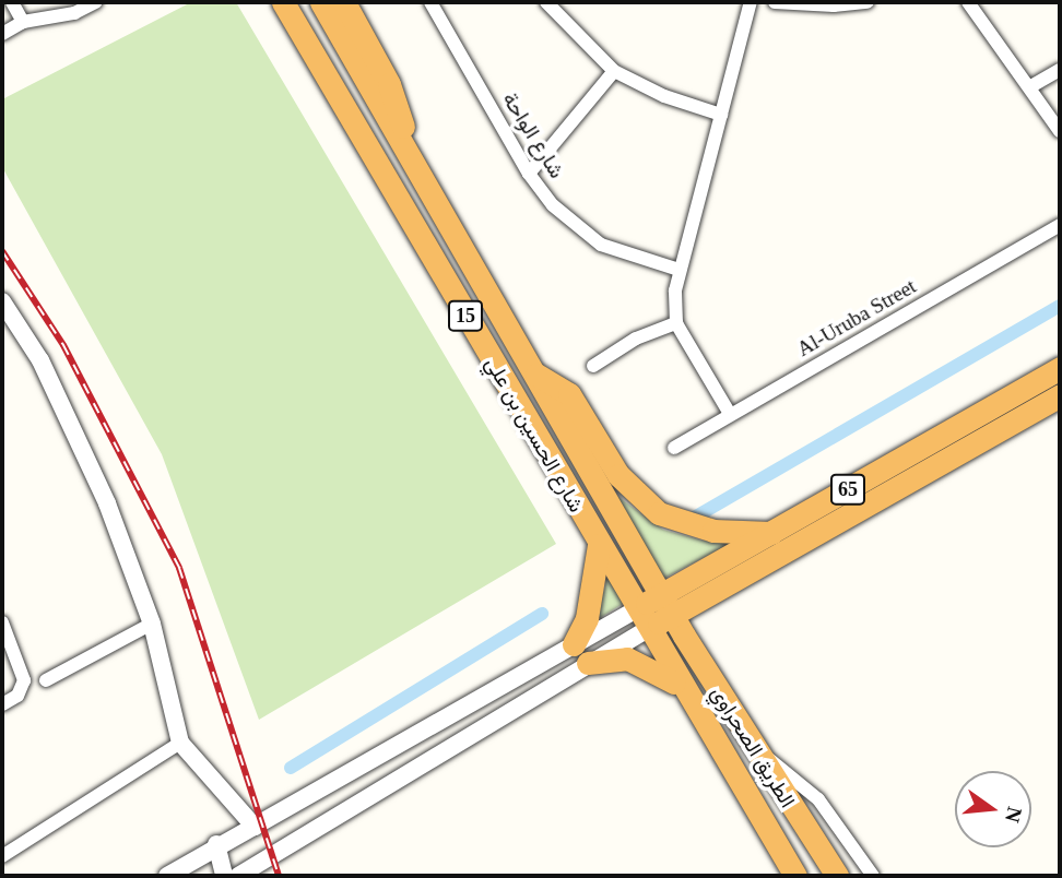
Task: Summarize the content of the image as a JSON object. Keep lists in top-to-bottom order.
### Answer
{
  "streets": {
    "highway": [
      "15",
      "شارع الحسين بن علي",
      "65",
      "الطريق الصحراوي"
    ],
    "street": ["شارع الواحة", "Al-Uruba Street"]
  },
  "crossings": [
    ["شارع الحسين بن علي", "65"],
    ["شارع الحسين بن علي", "الطريق الصحراوي"],
    ["65", "الطريق الصحراوي"]
  ],
  "north": "right"
}
